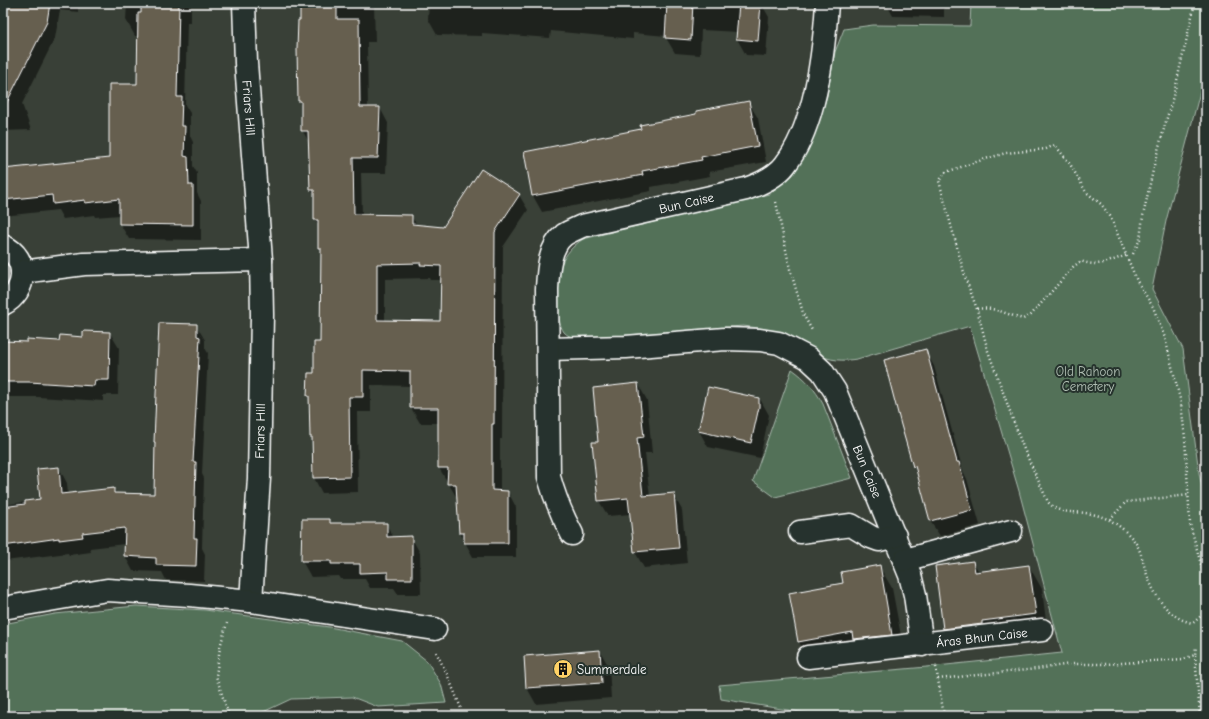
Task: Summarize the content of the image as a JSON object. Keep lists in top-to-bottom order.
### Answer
{
  "streets": {
    "street": ["Friars Hill", "Bun Caise", "Áras Bhun Caise"]
  },
  "crossings": [
    ["Bun Caise", "Áras Bhun Caise"]
  ],
  "parks": ["Old Rahoon Cemetery"],
  "places": {
    "building": ["Summerdale"]
  }
}
